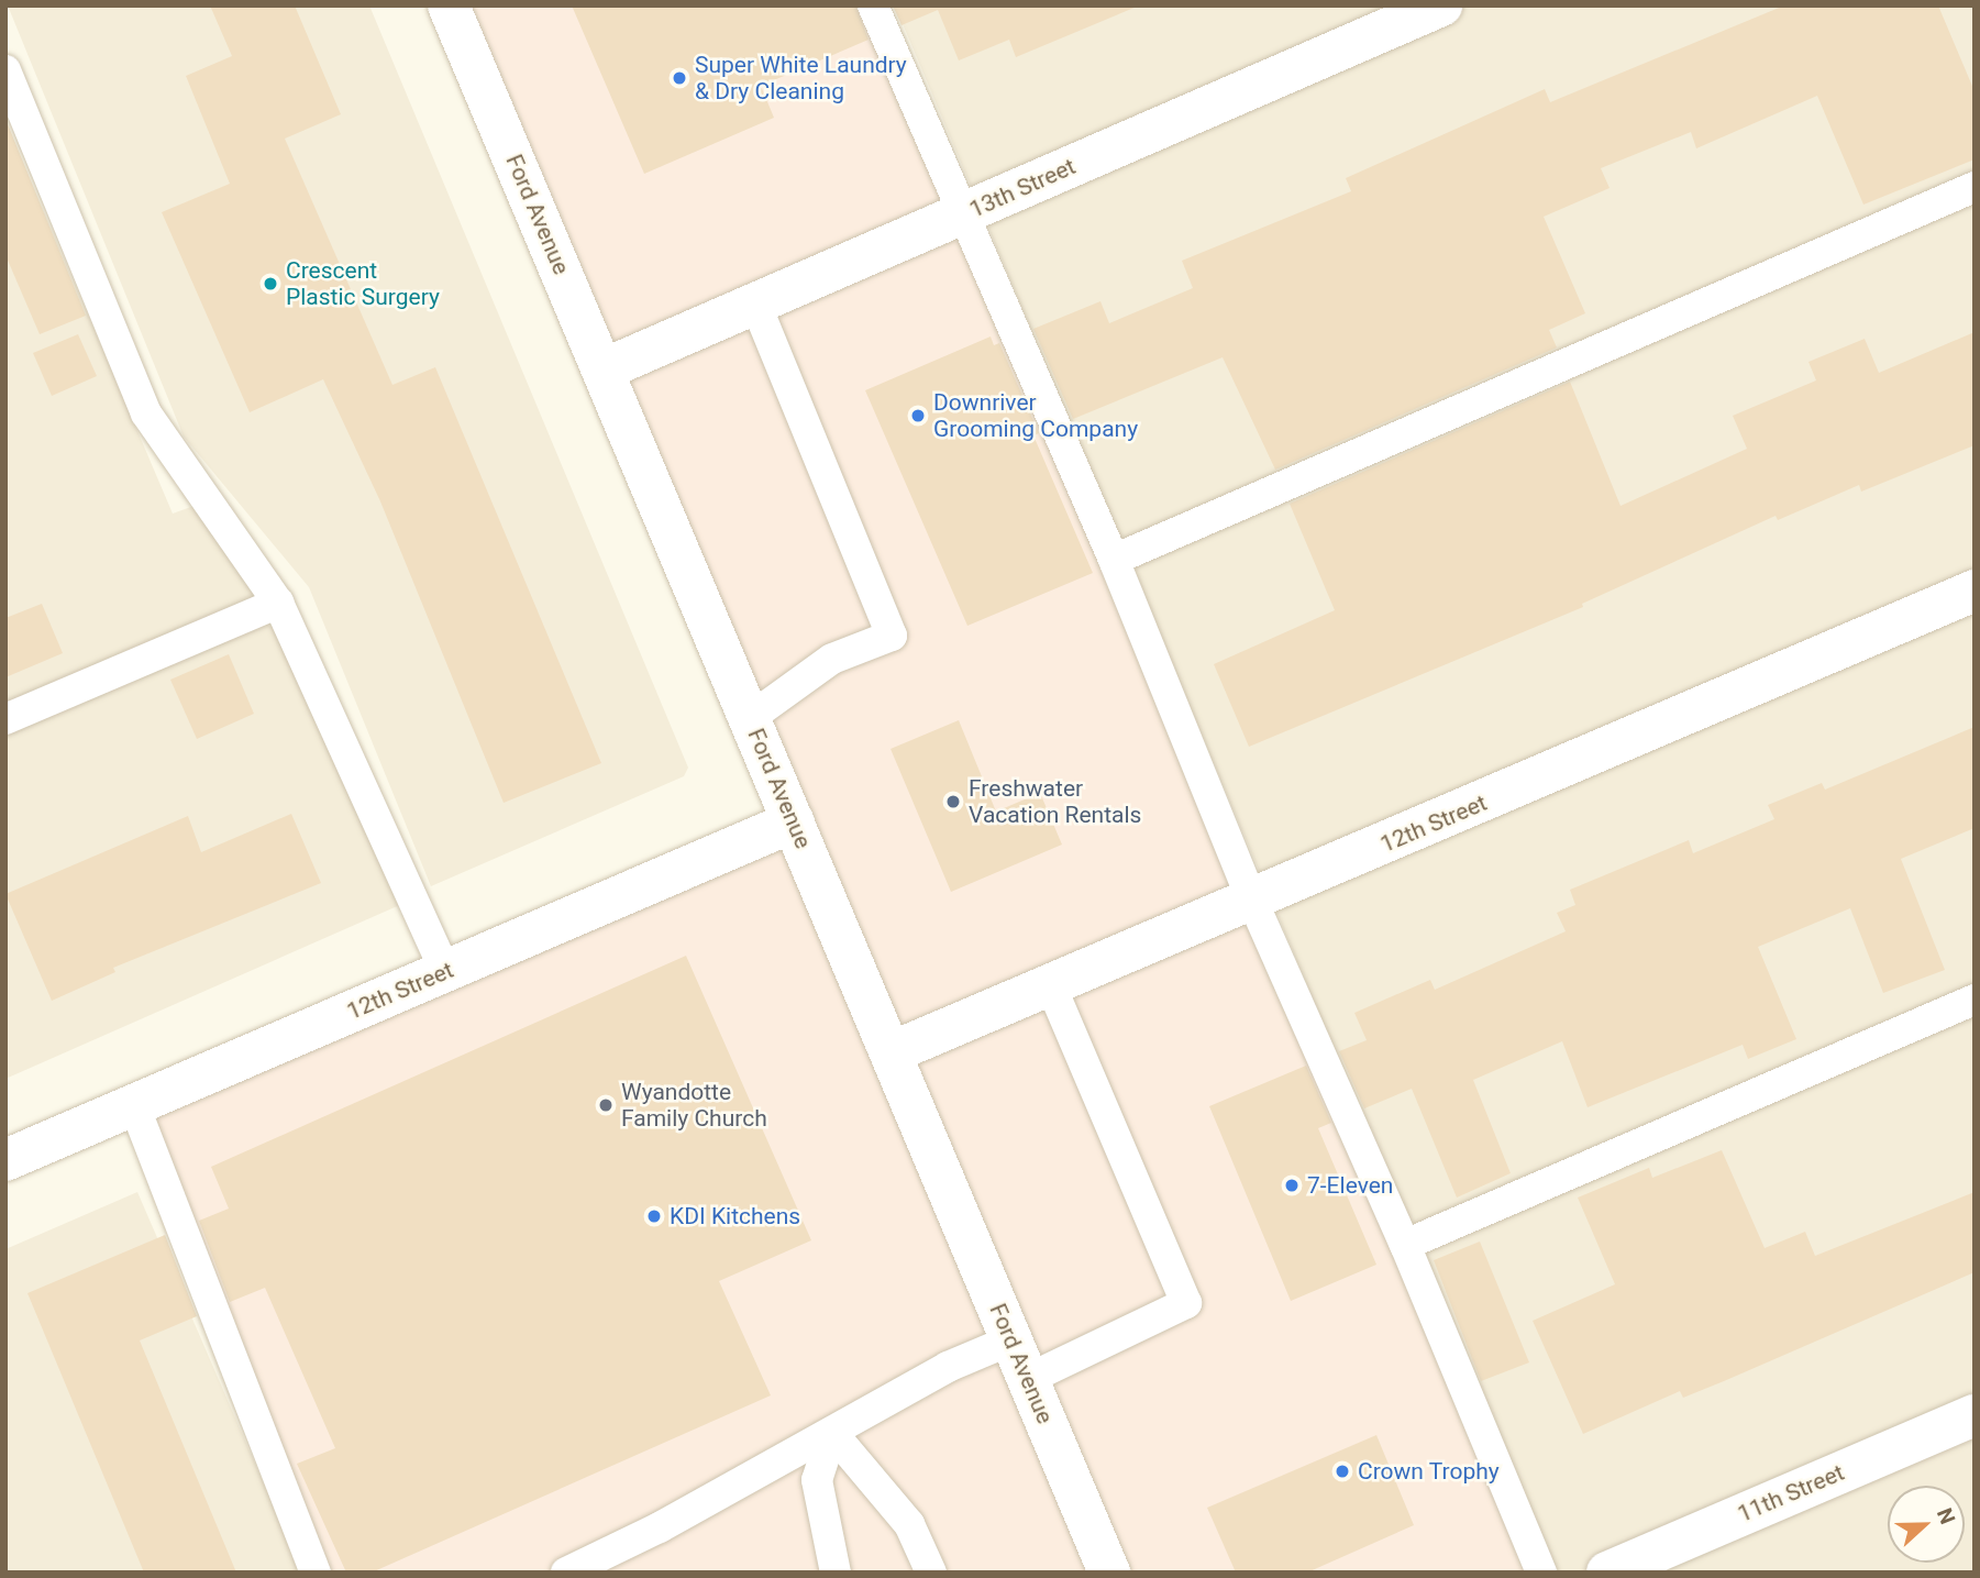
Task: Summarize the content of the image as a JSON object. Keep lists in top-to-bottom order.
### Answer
{
  "streets": {
    "street": [
      "13th Street",
      "Ford Avenue",
      "12th Street",
      "11th Street"
    ]
  },
  "crossings": [
    ["13th Street", "Ford Avenue"],
    ["Ford Avenue", "12th Street"]
  ],
  "places": [
    "Super White Laundry & Dry Cleaning",
    "Crescent Plastic Surgery",
    "Downriver Grooming Company",
    "Freshwater Vacation Rentals",
    "Wyandotte Family Church",
    "7-Eleven",
    "KDI Kitchens",
    "Crown Trophy"
  ],
  "north": "right"
}
